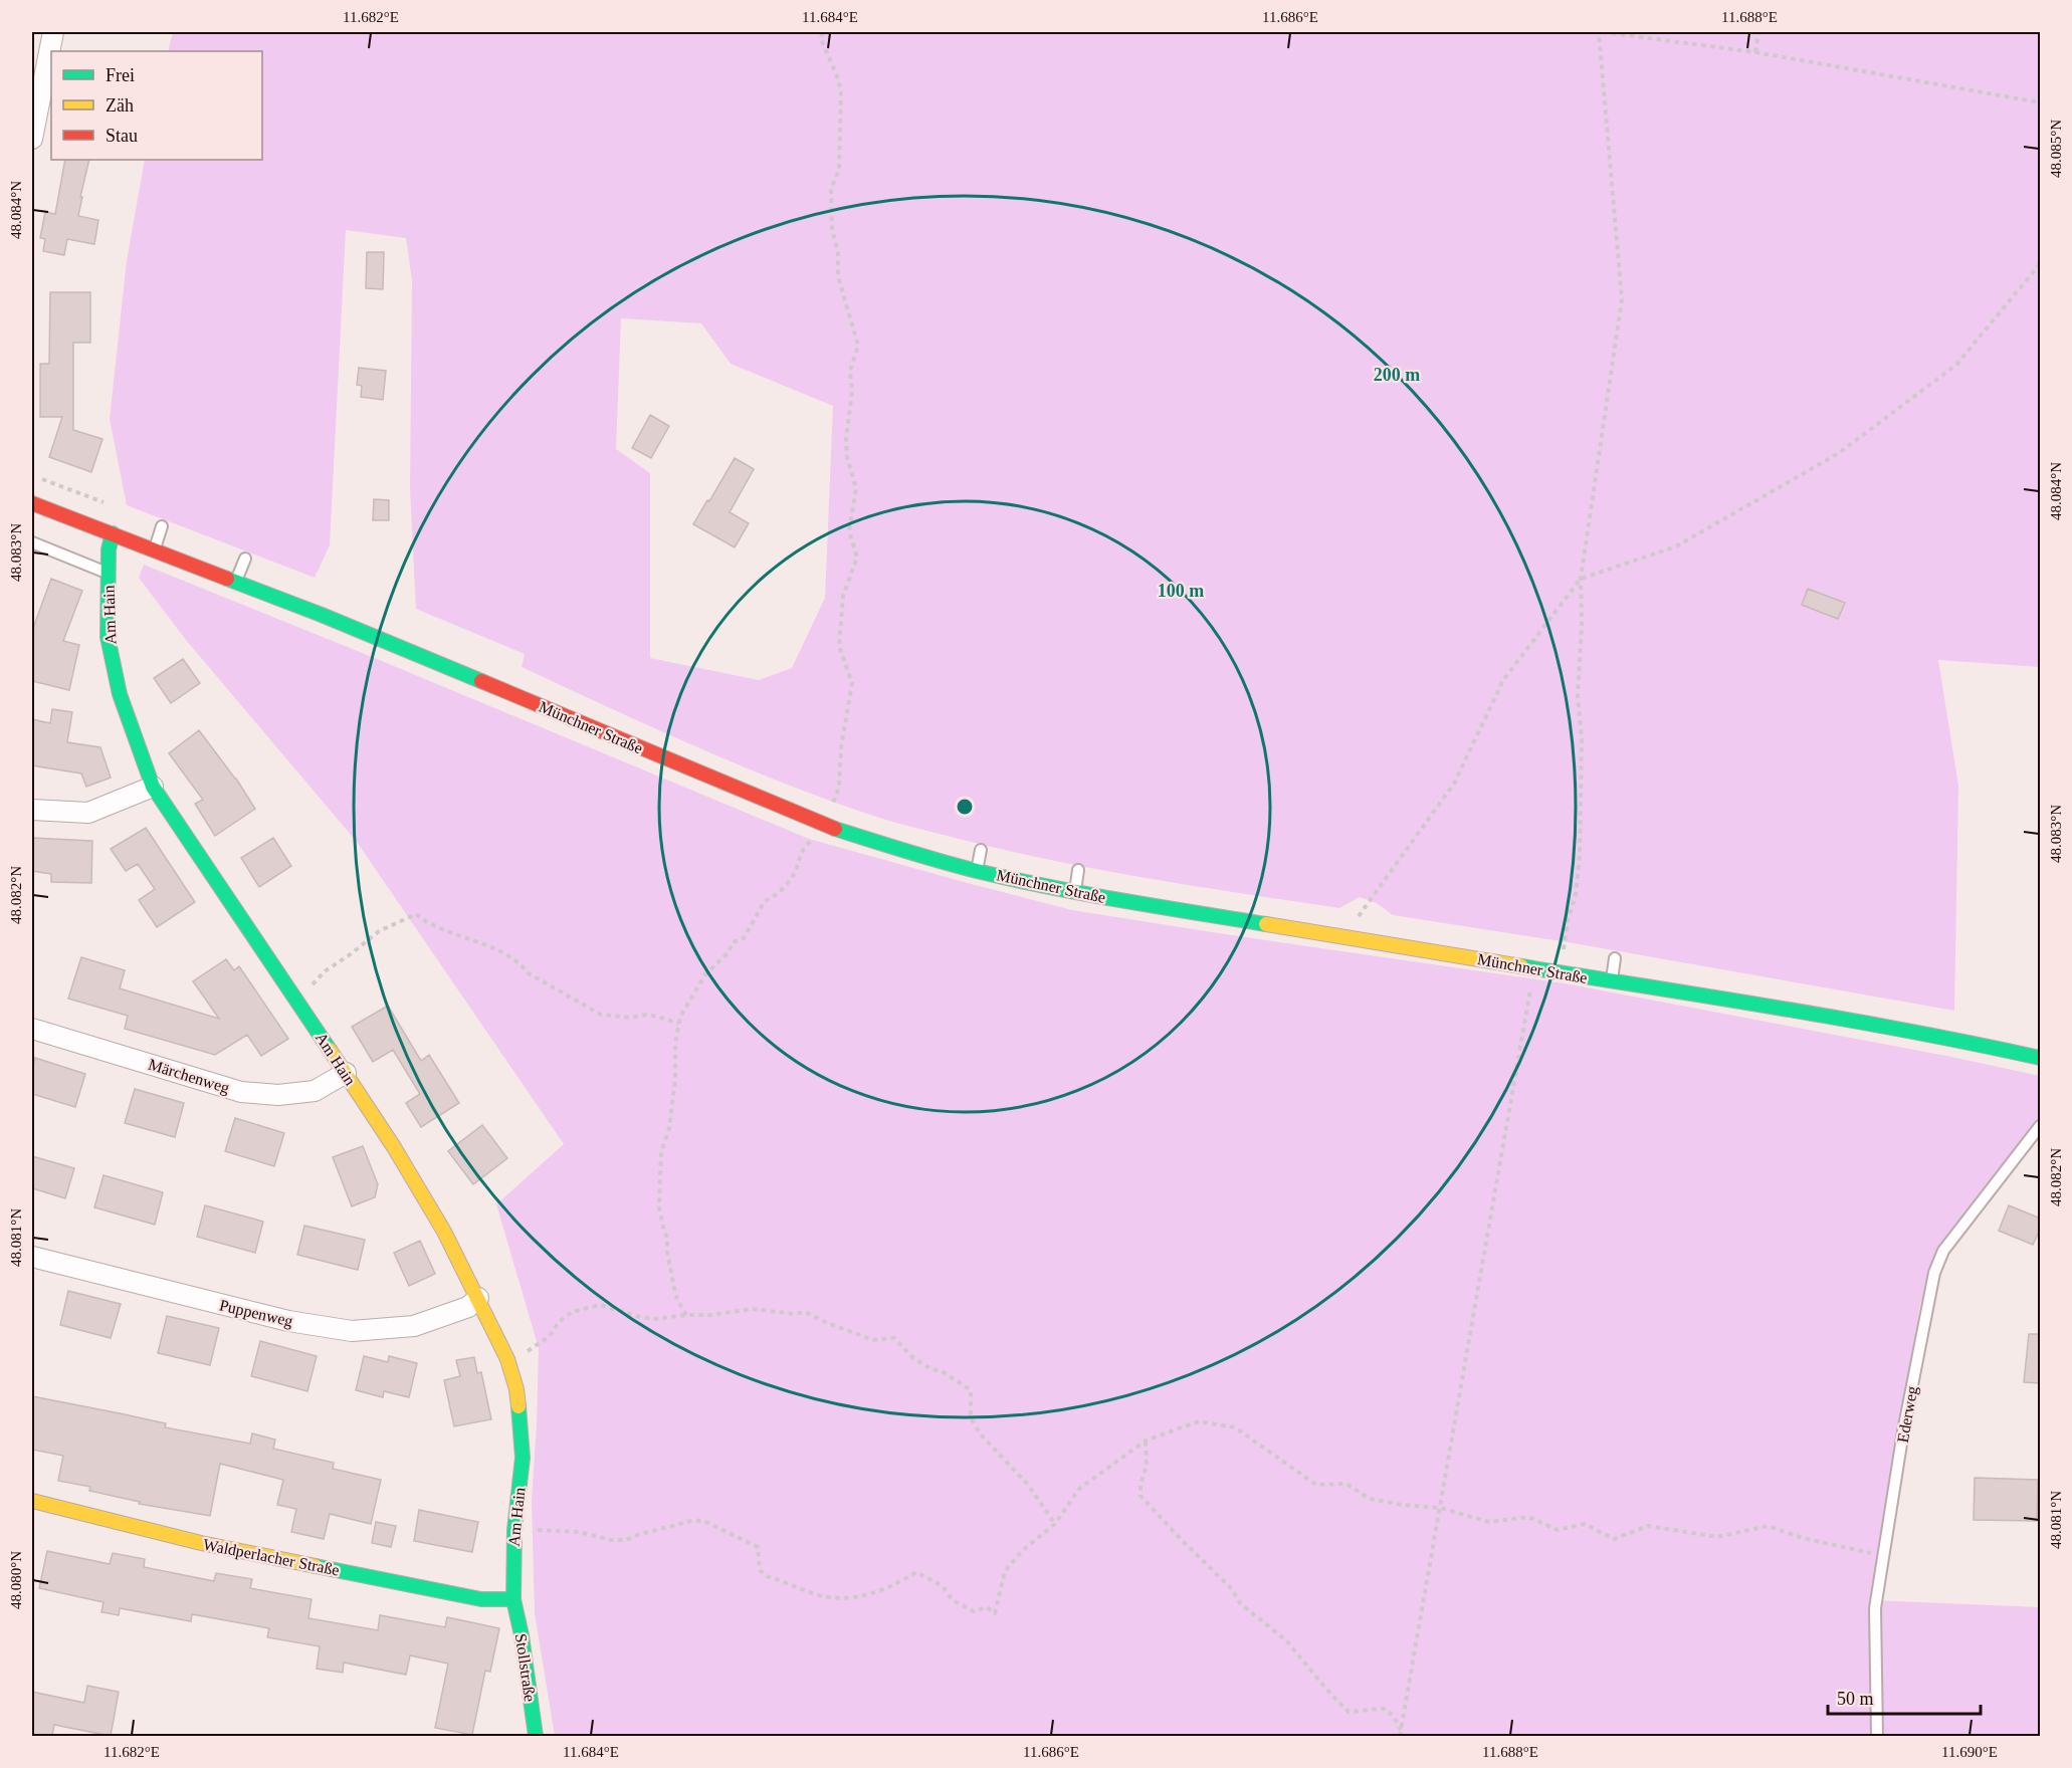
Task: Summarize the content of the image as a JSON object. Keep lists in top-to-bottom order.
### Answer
{
  "streets": {
    "main road": [
      "Am Hain",
      "Münchner Straße",
      "Waldperlacher Straße",
      "Stollstraße"
    ],
    "street": ["Märchenweg", "Puppenweg"],
    "lane": ["Ederweg"]
  },
  "crossings": [
    ["Am Hain", "Münchner Straße"],
    ["Am Hain", "Märchenweg"],
    ["Am Hain", "Puppenweg"],
    ["Am Hain", "Waldperlacher Straße"],
    ["Am Hain", "Stollstraße"],
    ["Waldperlacher Straße", "Stollstraße"]
  ],
  "legend": ["Frei", "Zäh", "Stau"],
  "scale_bar": "50 m",
  "coordinates": [
    "11.682°E",
    "11.684°E",
    "11.686°E",
    "11.688°E",
    "48.085°N",
    "48.084°N",
    "48.083°N",
    "48.082°N",
    "48.081°N",
    "48.080°N",
    "11.690°E"
  ],
  "rings": ["200 m", "100 m"]
}
